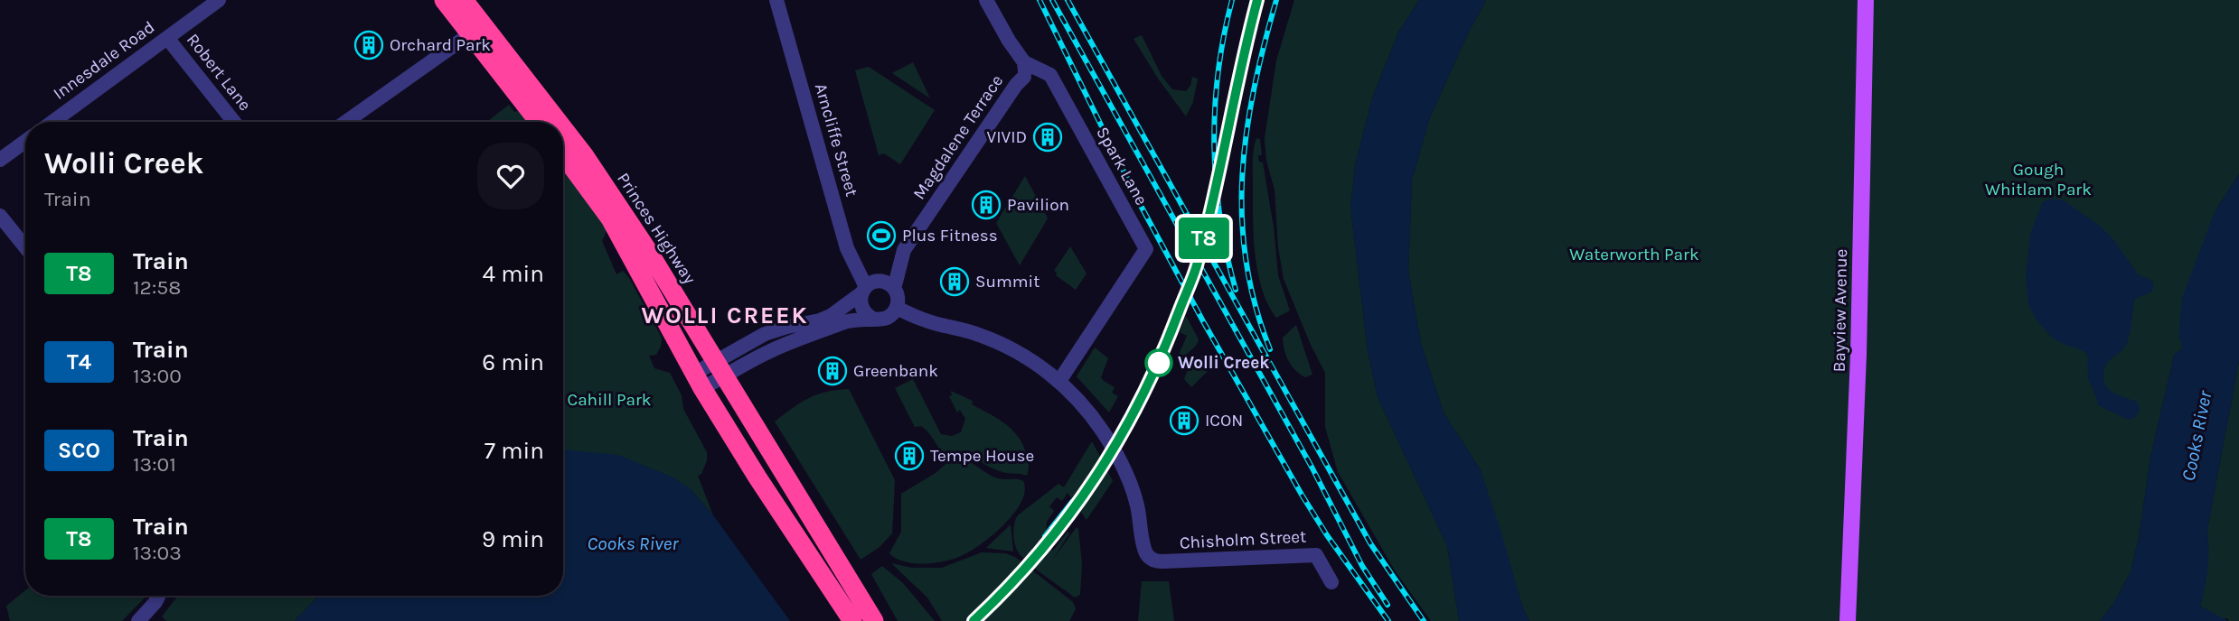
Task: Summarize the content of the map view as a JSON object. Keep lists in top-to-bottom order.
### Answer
{
  "streets": {
    "highway": ["Princes Highway"],
    "main road": ["Bayview Avenue"],
    "street": [
      "Innesdale Road",
      "Robert Lane",
      "Magdalene Terrace",
      "Arncliffe Street",
      "Spark Lane",
      "Chisholm Street"
    ]
  },
  "crossings": [
    ["Innesdale Road", "Robert Lane"],
    ["Magdalene Terrace", "Arncliffe Street"],
    ["Magdalene Terrace", "Spark Lane"],
    ["Spark Lane", "Chisholm Street"]
  ],
  "districts": ["WOLLI CREEK"],
  "water": ["Cooks River"],
  "parks": ["Gough Whitlam Park", "Waterworth Park", "Cahill Park"],
  "places": {
    "building": [
      "Orchard Park",
      "VIVID",
      "Pavilion",
      "Summit",
      "Greenbank",
      "ICON",
      "Tempe House"
    ],
    "sports": ["Plus Fitness"],
    "other": ["Wolli Creek"]
  },
  "page": {
    "on_map": "T8",
    "heading": ["Wolli Creek", "Train"],
    "list": [
      {
        "mark": "T8",
        "name": "Train",
        "note": "12:58",
        "value": "4 min"
      },
      {
        "mark": "T4",
        "name": "Train",
        "note": "13:00",
        "value": "6 min"
      },
      {
        "mark": "SCO",
        "name": "Train",
        "note": "13:01",
        "value": "7 min"
      },
      {
        "mark": "T8",
        "name": "Train",
        "note": "13:03",
        "value": "9 min"
      }
    ]
  }
}
